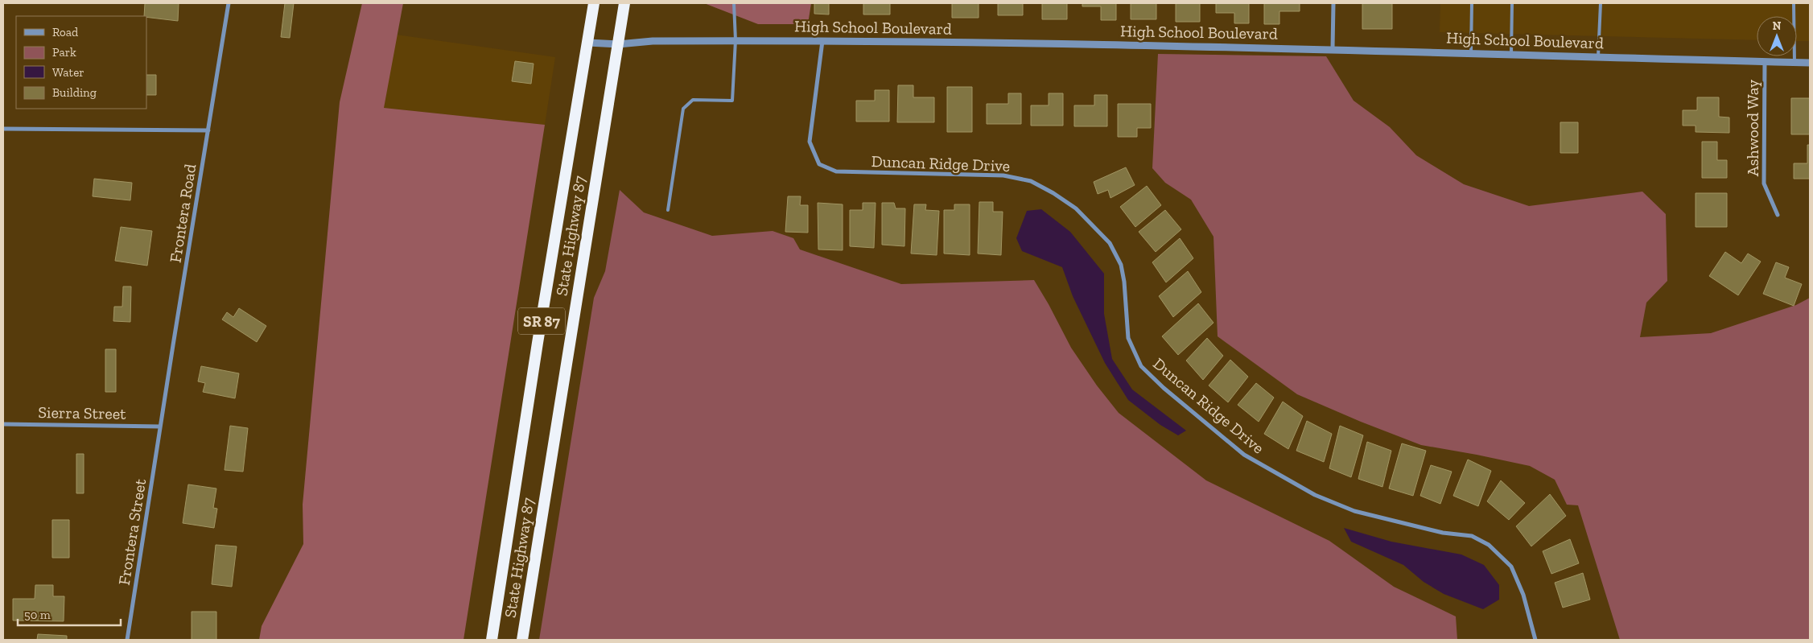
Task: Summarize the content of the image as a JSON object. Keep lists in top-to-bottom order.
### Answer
{
  "streets": {
    "highway": ["State Highway 87", "SR 87"],
    "street": [
      "High School Boulevard",
      "Ashwood Way",
      "Duncan Ridge Drive",
      "Frontera Road",
      "Sierra Street",
      "Frontera Street"
    ]
  },
  "crossings": [
    ["High School Boulevard", "Ashwood Way"],
    ["High School Boulevard", "Duncan Ridge Drive"],
    ["High School Boulevard", "State Highway 87"],
    ["High School Boulevard", "SR 87"],
    ["Frontera Road", "Sierra Street"],
    ["Frontera Road", "Frontera Street"],
    ["Sierra Street", "Frontera Street"]
  ],
  "legend": [
    "Road",
    "Park",
    "Water",
    "Building"
  ],
  "scale_bar": "50 m",
  "north": "top"
}
